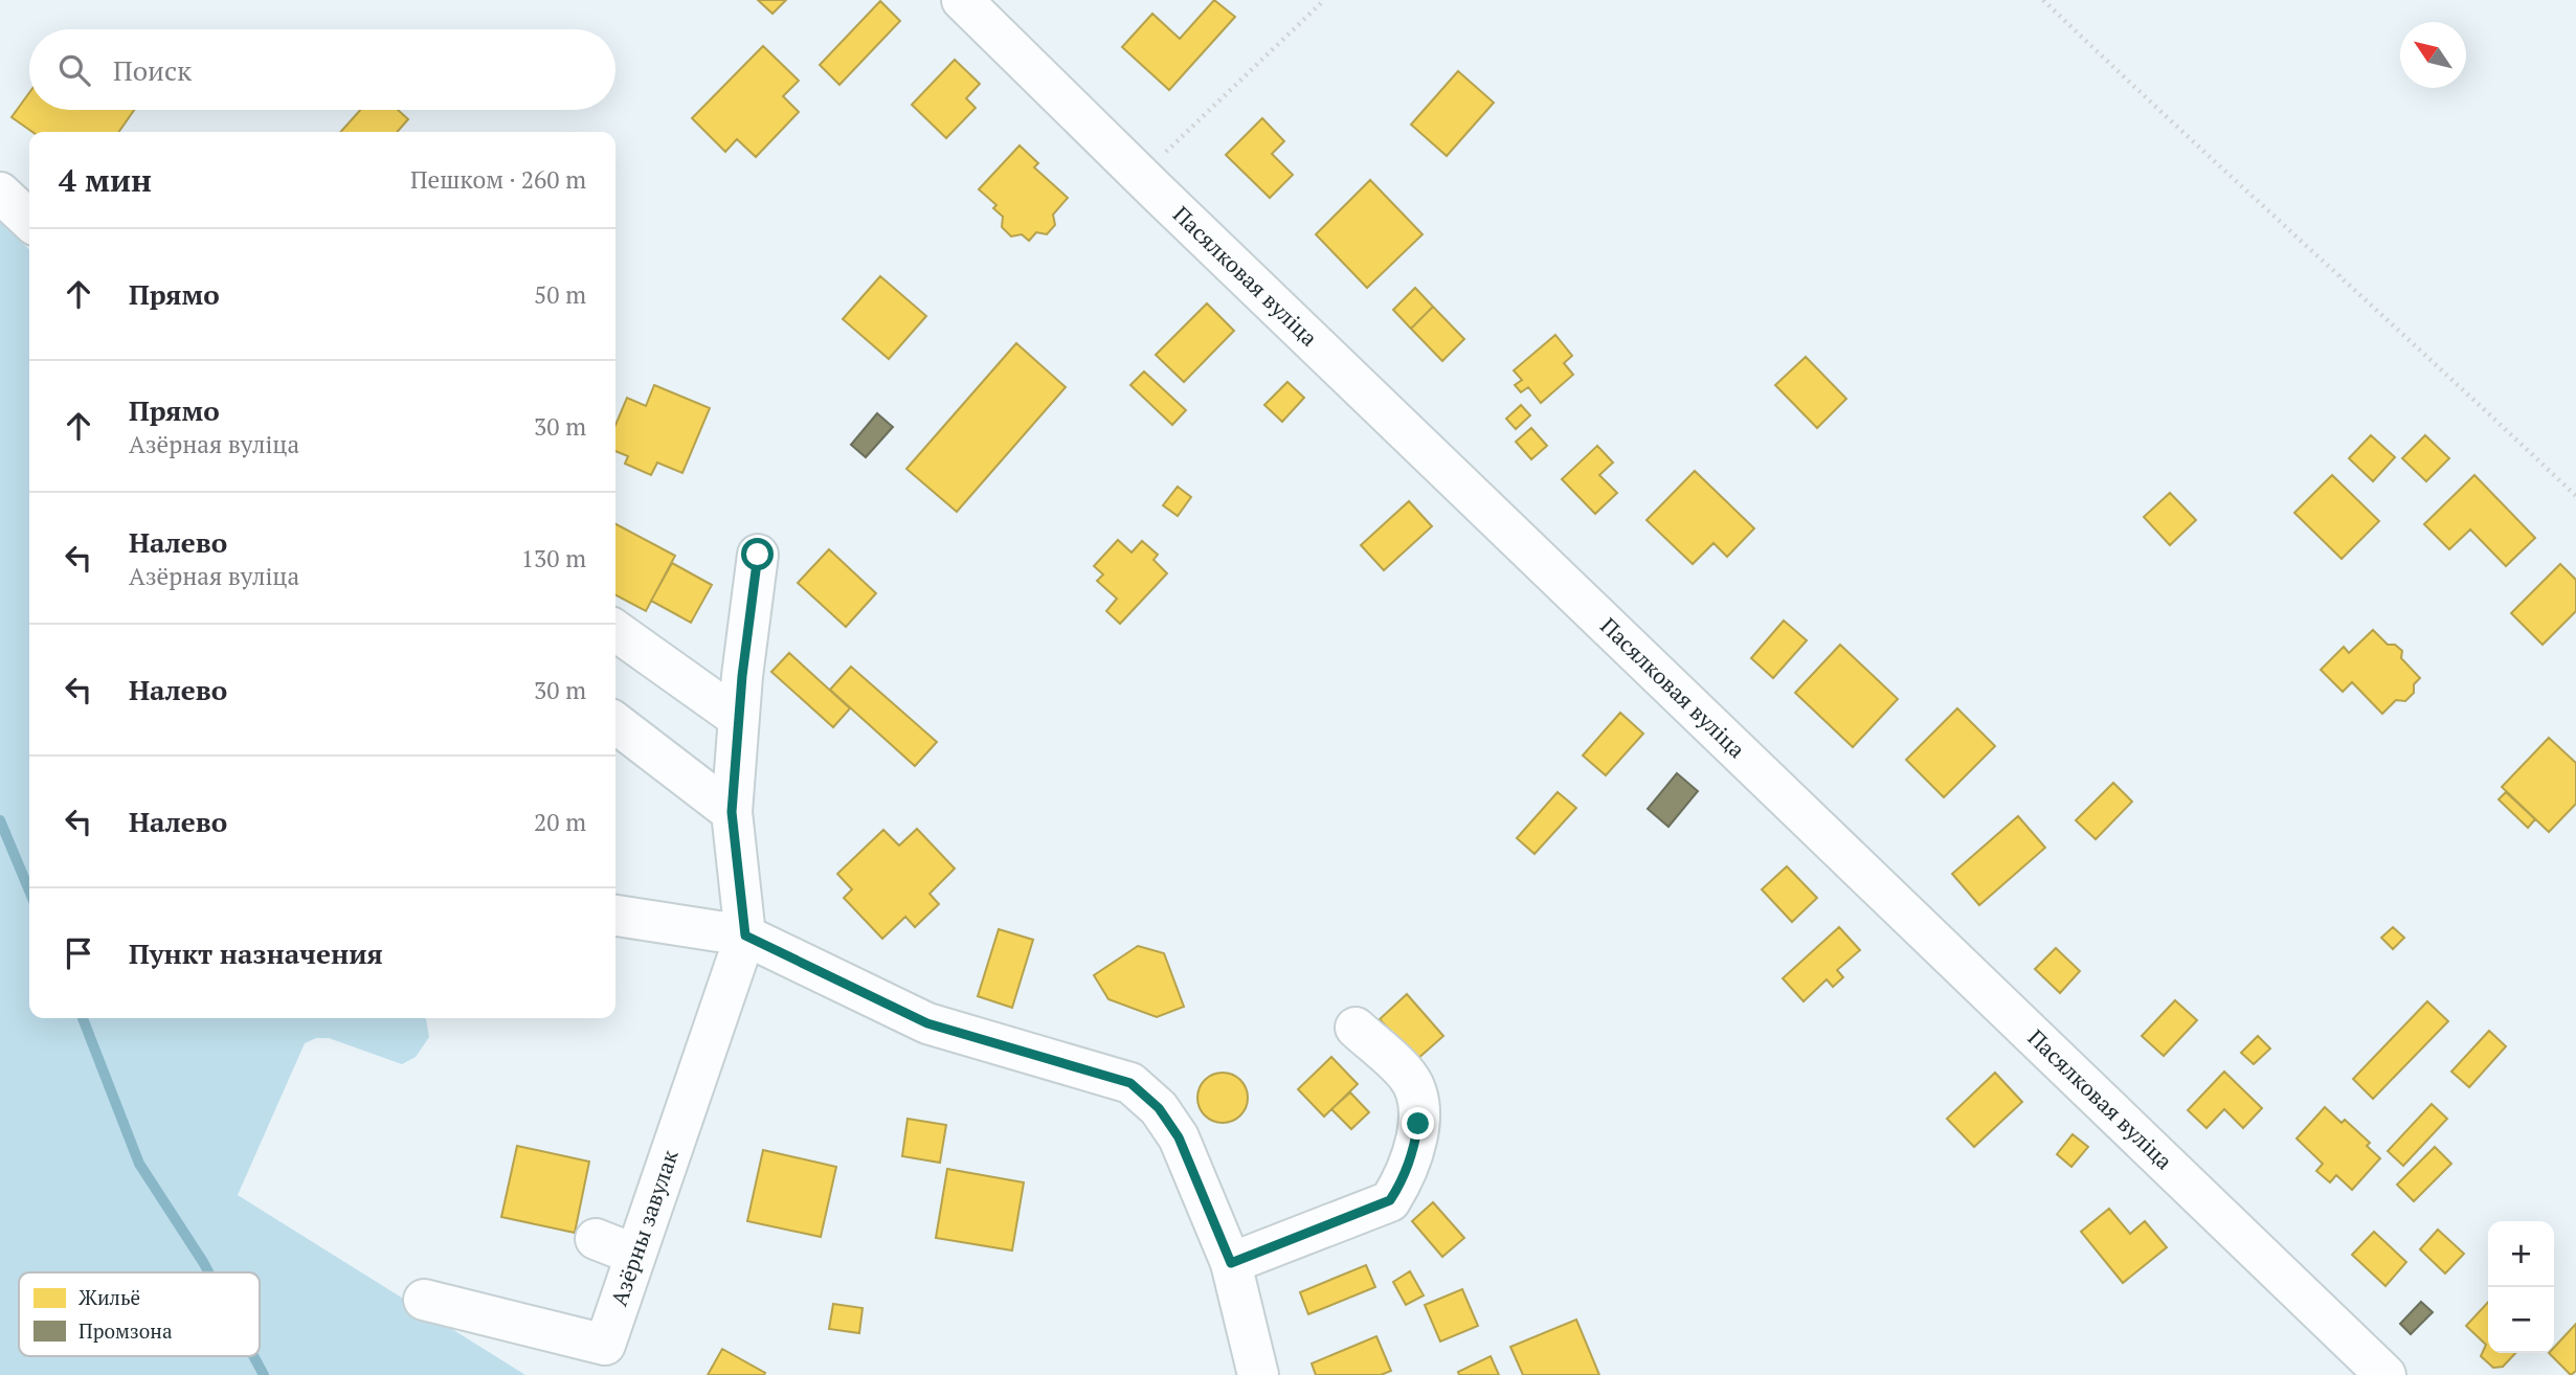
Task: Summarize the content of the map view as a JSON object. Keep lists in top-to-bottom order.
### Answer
{
  "streets": {
    "street": ["Пасялковая вуліца", "Азёрны завулак"]
  },
  "legend": ["Жильё", "Промзона"],
  "north": "top left",
  "page": {
    "search": "Поиск",
    "heading": ["4 мин", "Пешком · 260 m"],
    "list": [
      ["Прямо", "50 m"],
      ["Прямо", "Азёрная вуліца", "30 m"],
      ["Налево", "Азёрная вуліца", "130 m"],
      ["Налево", "30 m"],
      ["Налево", "20 m"],
      "Пункт назначения"
    ],
    "map_buttons": ["+", "−"]
  }
}
